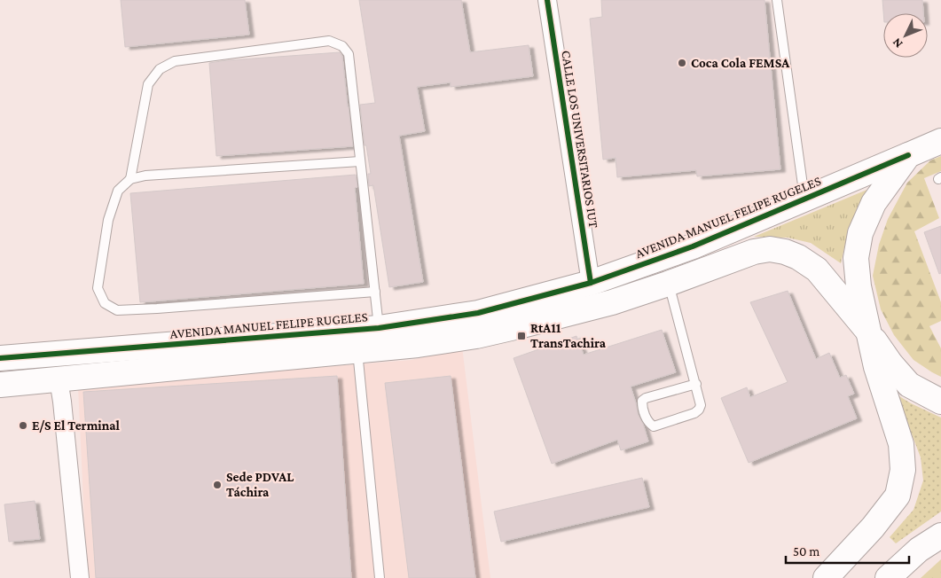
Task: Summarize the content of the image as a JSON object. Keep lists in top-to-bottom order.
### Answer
{
  "streets": {
    "main road": ["AVENIDA MANUEL FELIPE RUGELES"],
    "street": ["CALLE LOS UNIVERSITARIOS IUT"]
  },
  "crossings": [
    ["CALLE LOS UNIVERSITARIOS IUT", "AVENIDA MANUEL FELIPE RUGELES"]
  ],
  "places": {
    "other": ["Coca Cola FEMSA", "E/S El Terminal", "Sede PDVAL Táchira"],
    "transit": ["RtA11 TransTachira"]
  },
  "scale_bar": "50 m",
  "north": "bottom left"
}
